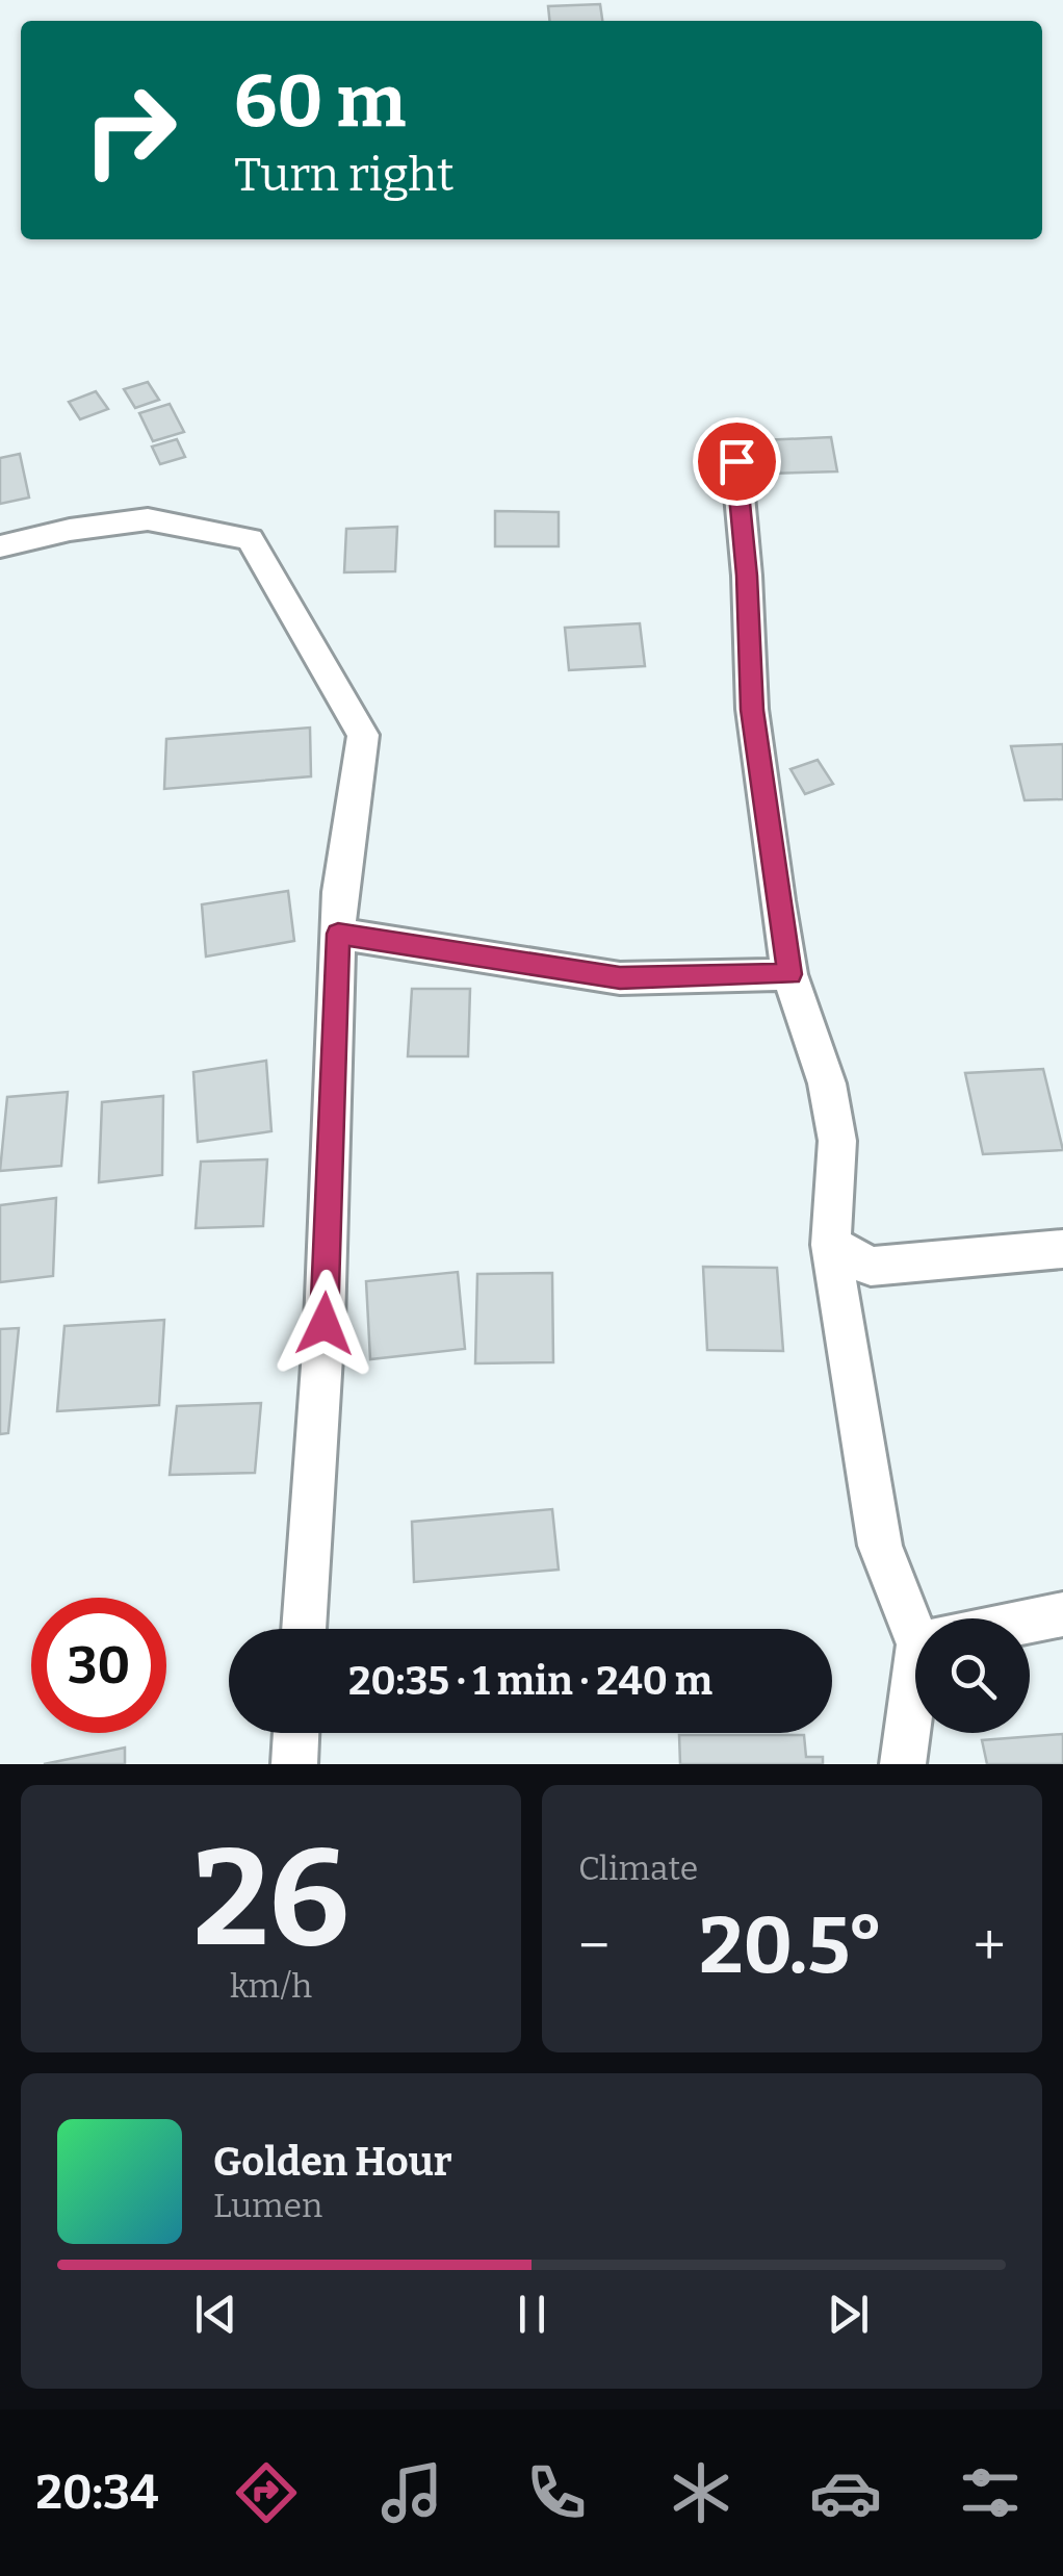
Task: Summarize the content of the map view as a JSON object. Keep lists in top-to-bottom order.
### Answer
{
  "page": {
    "turn": ["60 m", "Turn right"],
    "limit": "30",
    "trip": "20:35 · 1 min · 240 m",
    "tile": [
      ["26", "km/h"],
      "Climate"
    ],
    "heat": ["−", "20.5°", "+"],
    "song": ["Golden Hour", "Lumen"],
    "tabs": "20:34"
  }
}
